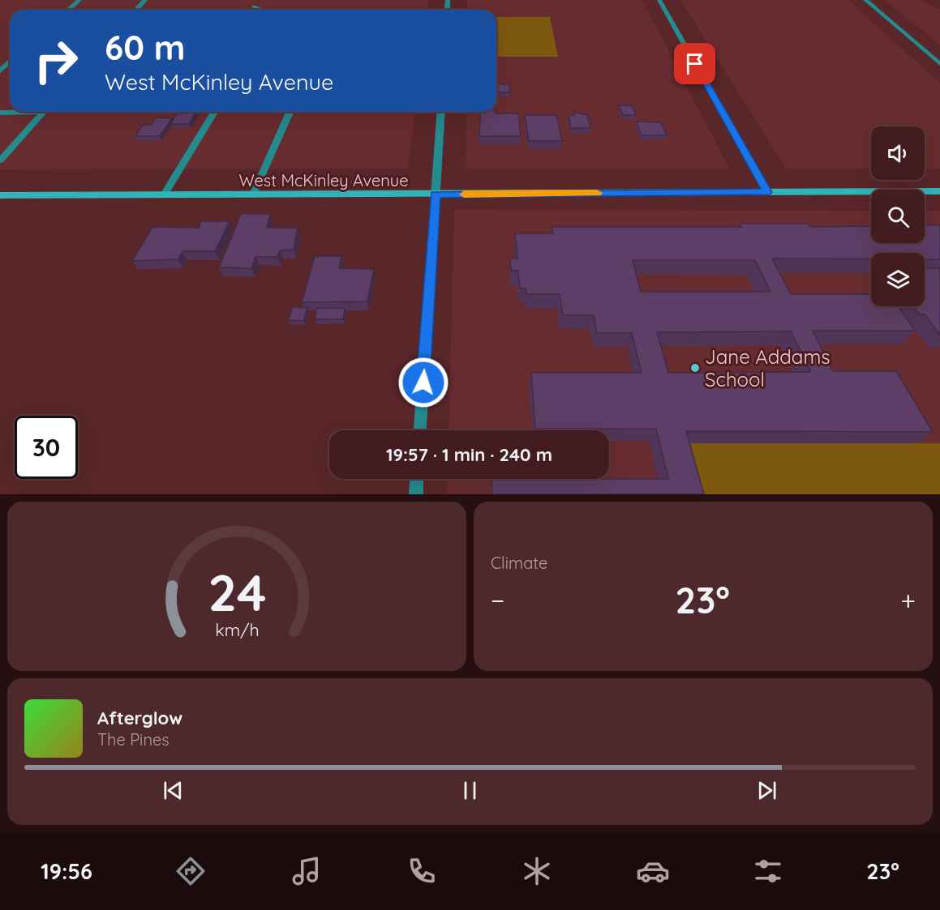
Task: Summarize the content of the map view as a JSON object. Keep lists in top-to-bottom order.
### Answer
{
  "streets": {
    "main road": ["West McKinley Avenue"]
  },
  "places": ["Jane Addams School"],
  "page": {
    "turn": ["60 m", "West McKinley Avenue"],
    "limit": "30",
    "trip": "19:57 · 1 min · 240 m",
    "tile": "Climate",
    "heat": ["−", "23°", "+"],
    "song": ["Afterglow", "The Pines"],
    "tabs": ["19:56", "23°"],
    "gauge": ["24", "km/h"]
  }
}
